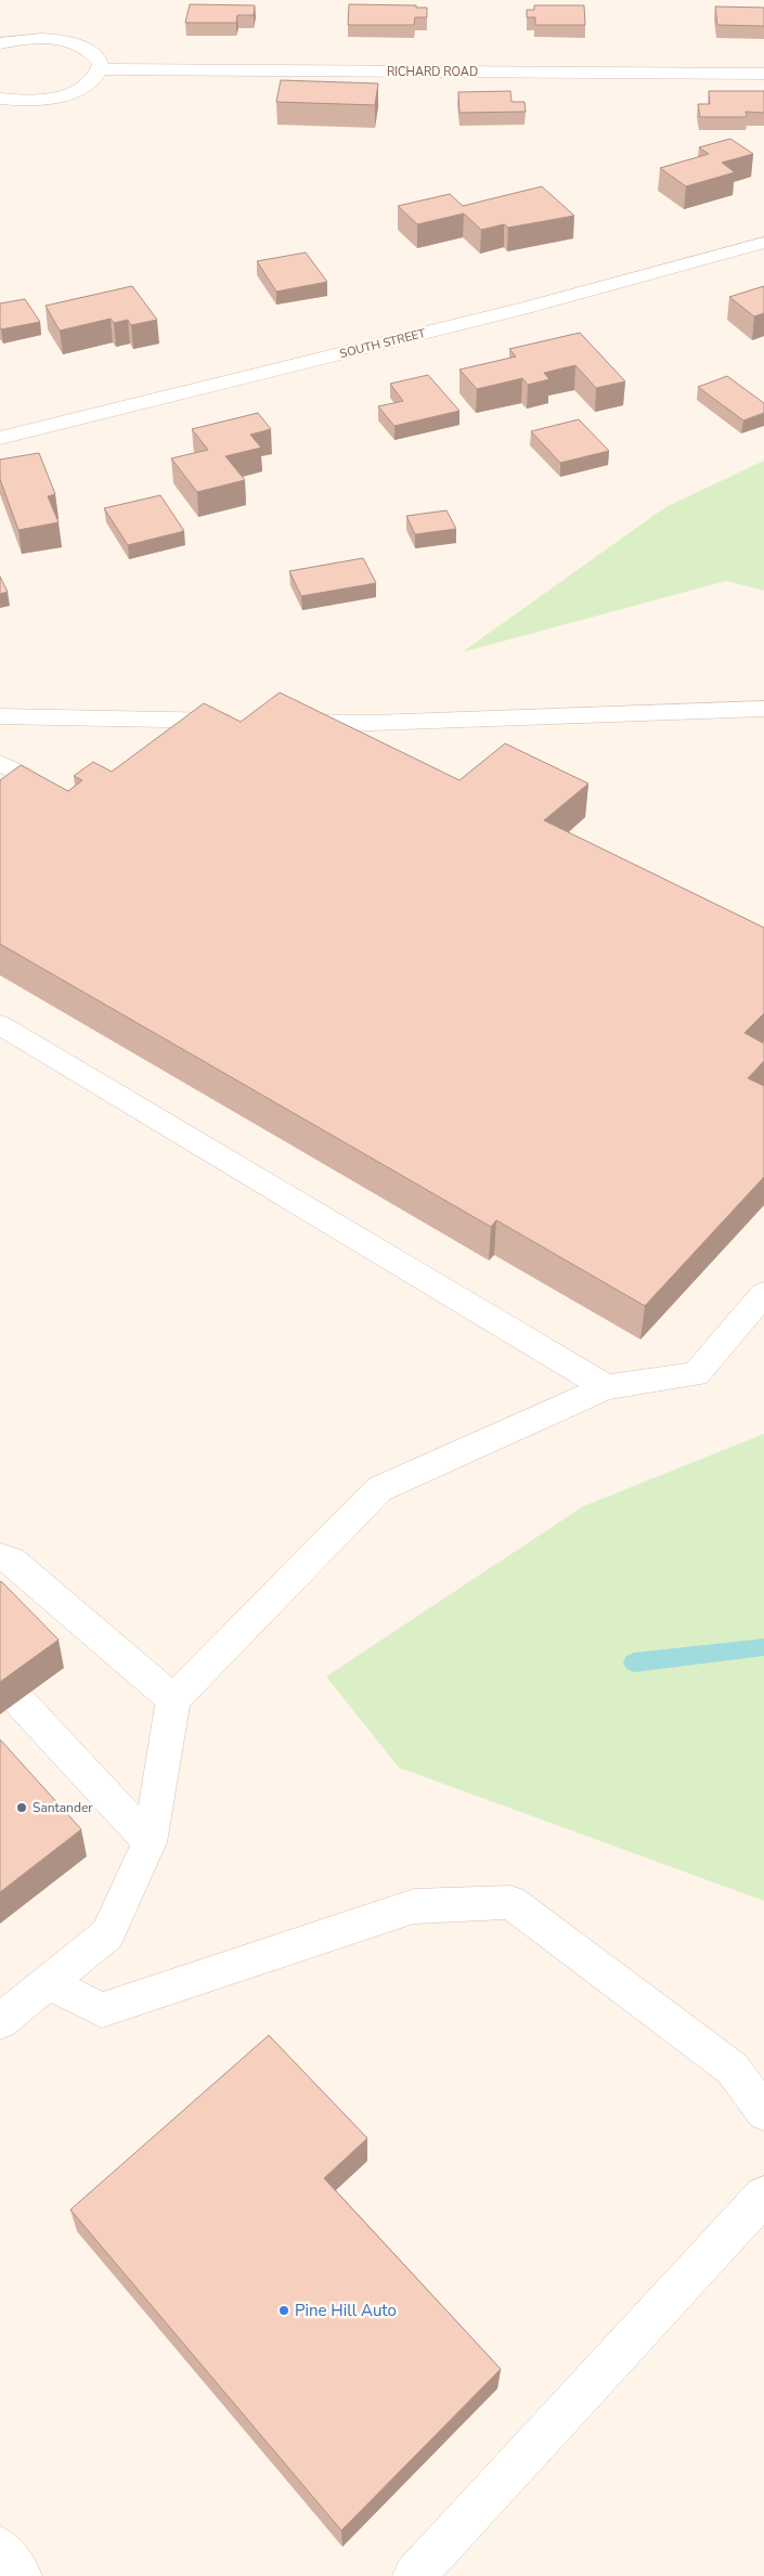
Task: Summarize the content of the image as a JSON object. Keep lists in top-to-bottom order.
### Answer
{
  "streets": {
    "street": ["RICHARD ROAD", "SOUTH STREET"]
  },
  "places": ["Santander", "Pine Hill Auto"]
}
